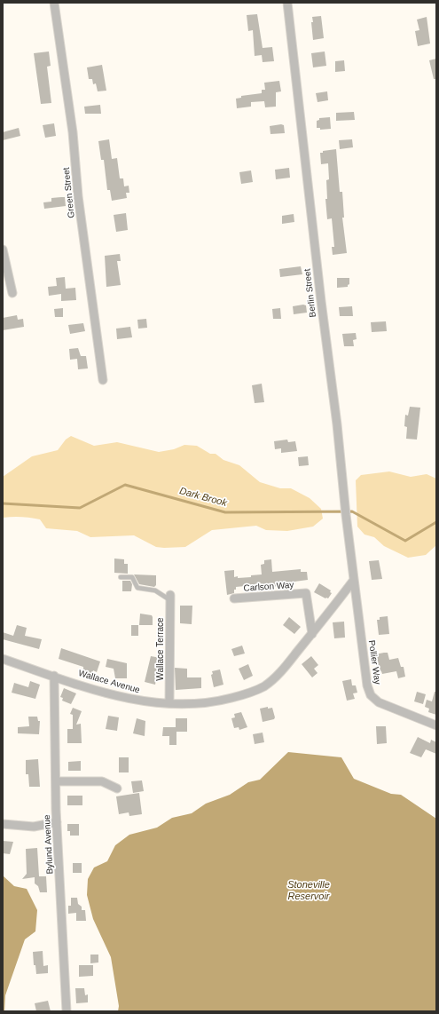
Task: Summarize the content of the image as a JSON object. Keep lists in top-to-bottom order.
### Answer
{
  "streets": {
    "street": [
      "Green Street",
      "Berlin Street",
      "Carlson Way",
      "Wallace Terrace",
      "Pollier Way",
      "Wallace Avenue",
      "Bylund Avenue"
    ]
  },
  "crossings": [
    ["Berlin Street", "Pollier Way"],
    ["Berlin Street", "Wallace Avenue"],
    ["Carlson Way", "Wallace Avenue"],
    ["Wallace Terrace", "Wallace Avenue"],
    ["Pollier Way", "Wallace Avenue"],
    ["Wallace Avenue", "Bylund Avenue"]
  ],
  "water": ["Dark Brook", "Stoneville Reservoir"]
}
